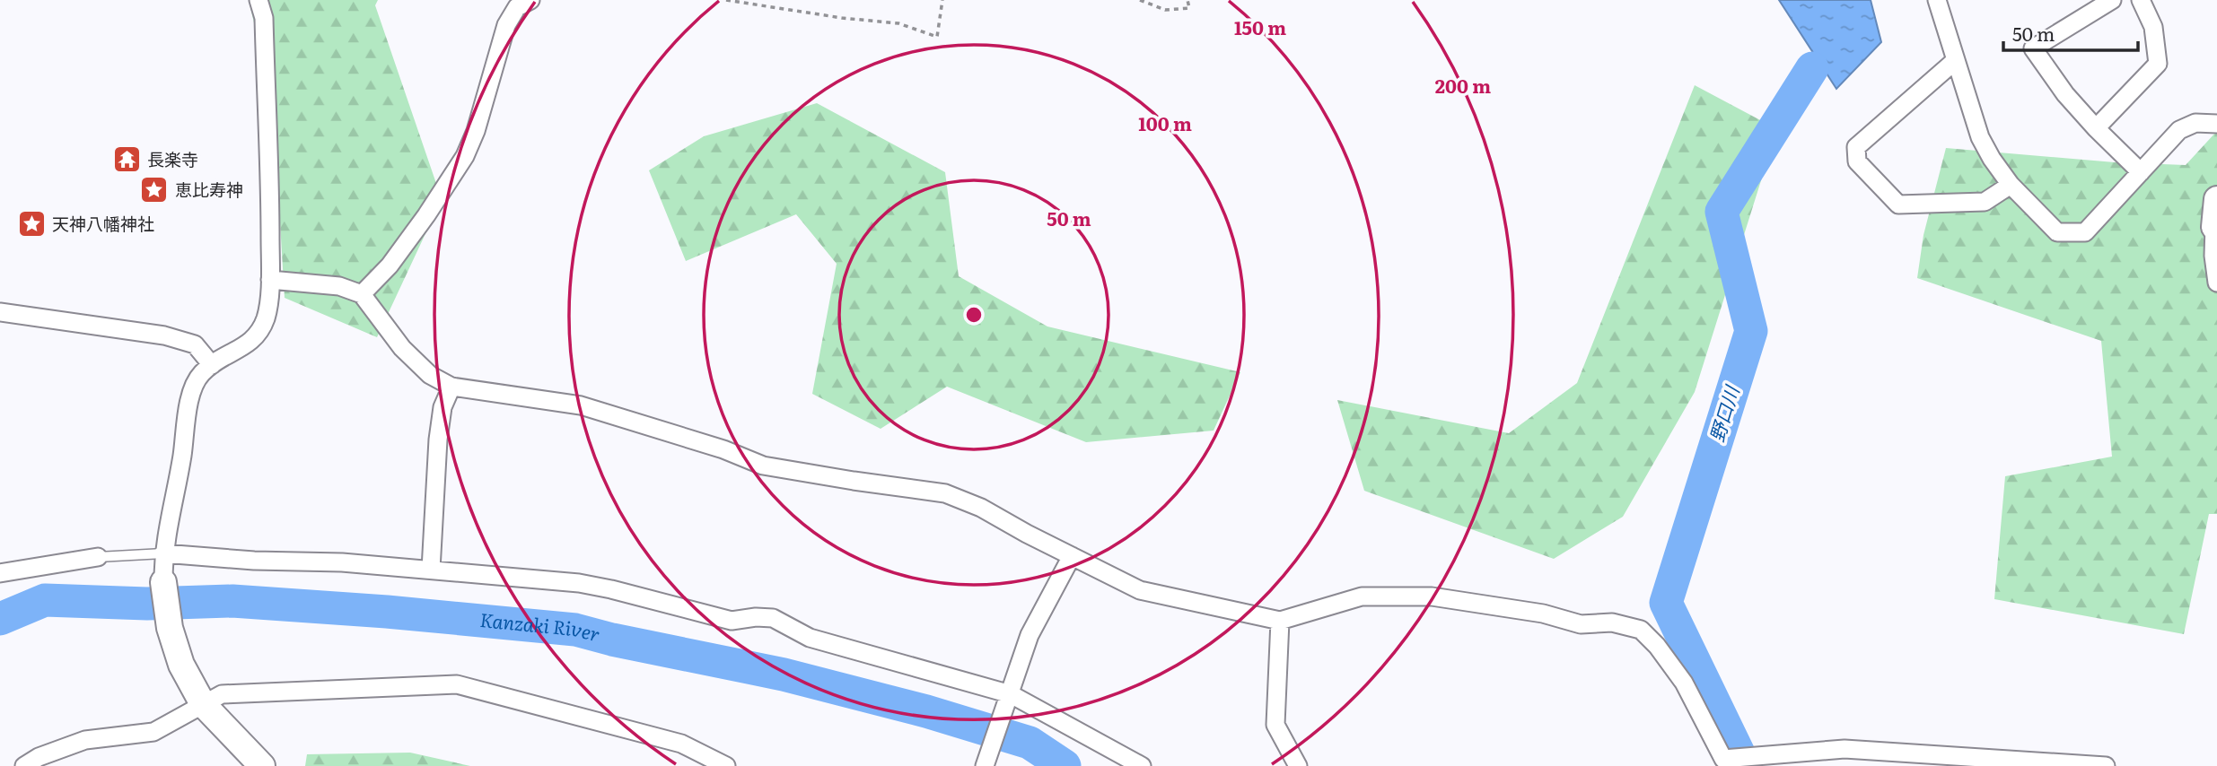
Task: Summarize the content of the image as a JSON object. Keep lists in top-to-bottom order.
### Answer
{
  "water": ["野口川", "Kanzaki River"],
  "places": {
    "temple": ["長楽寺"],
    "place": ["恵比寿神", "天神八幡神社"]
  },
  "scale_bar": "50 m",
  "rings": [
    "150 m",
    "200 m",
    "100 m",
    "50 m"
  ]
}
